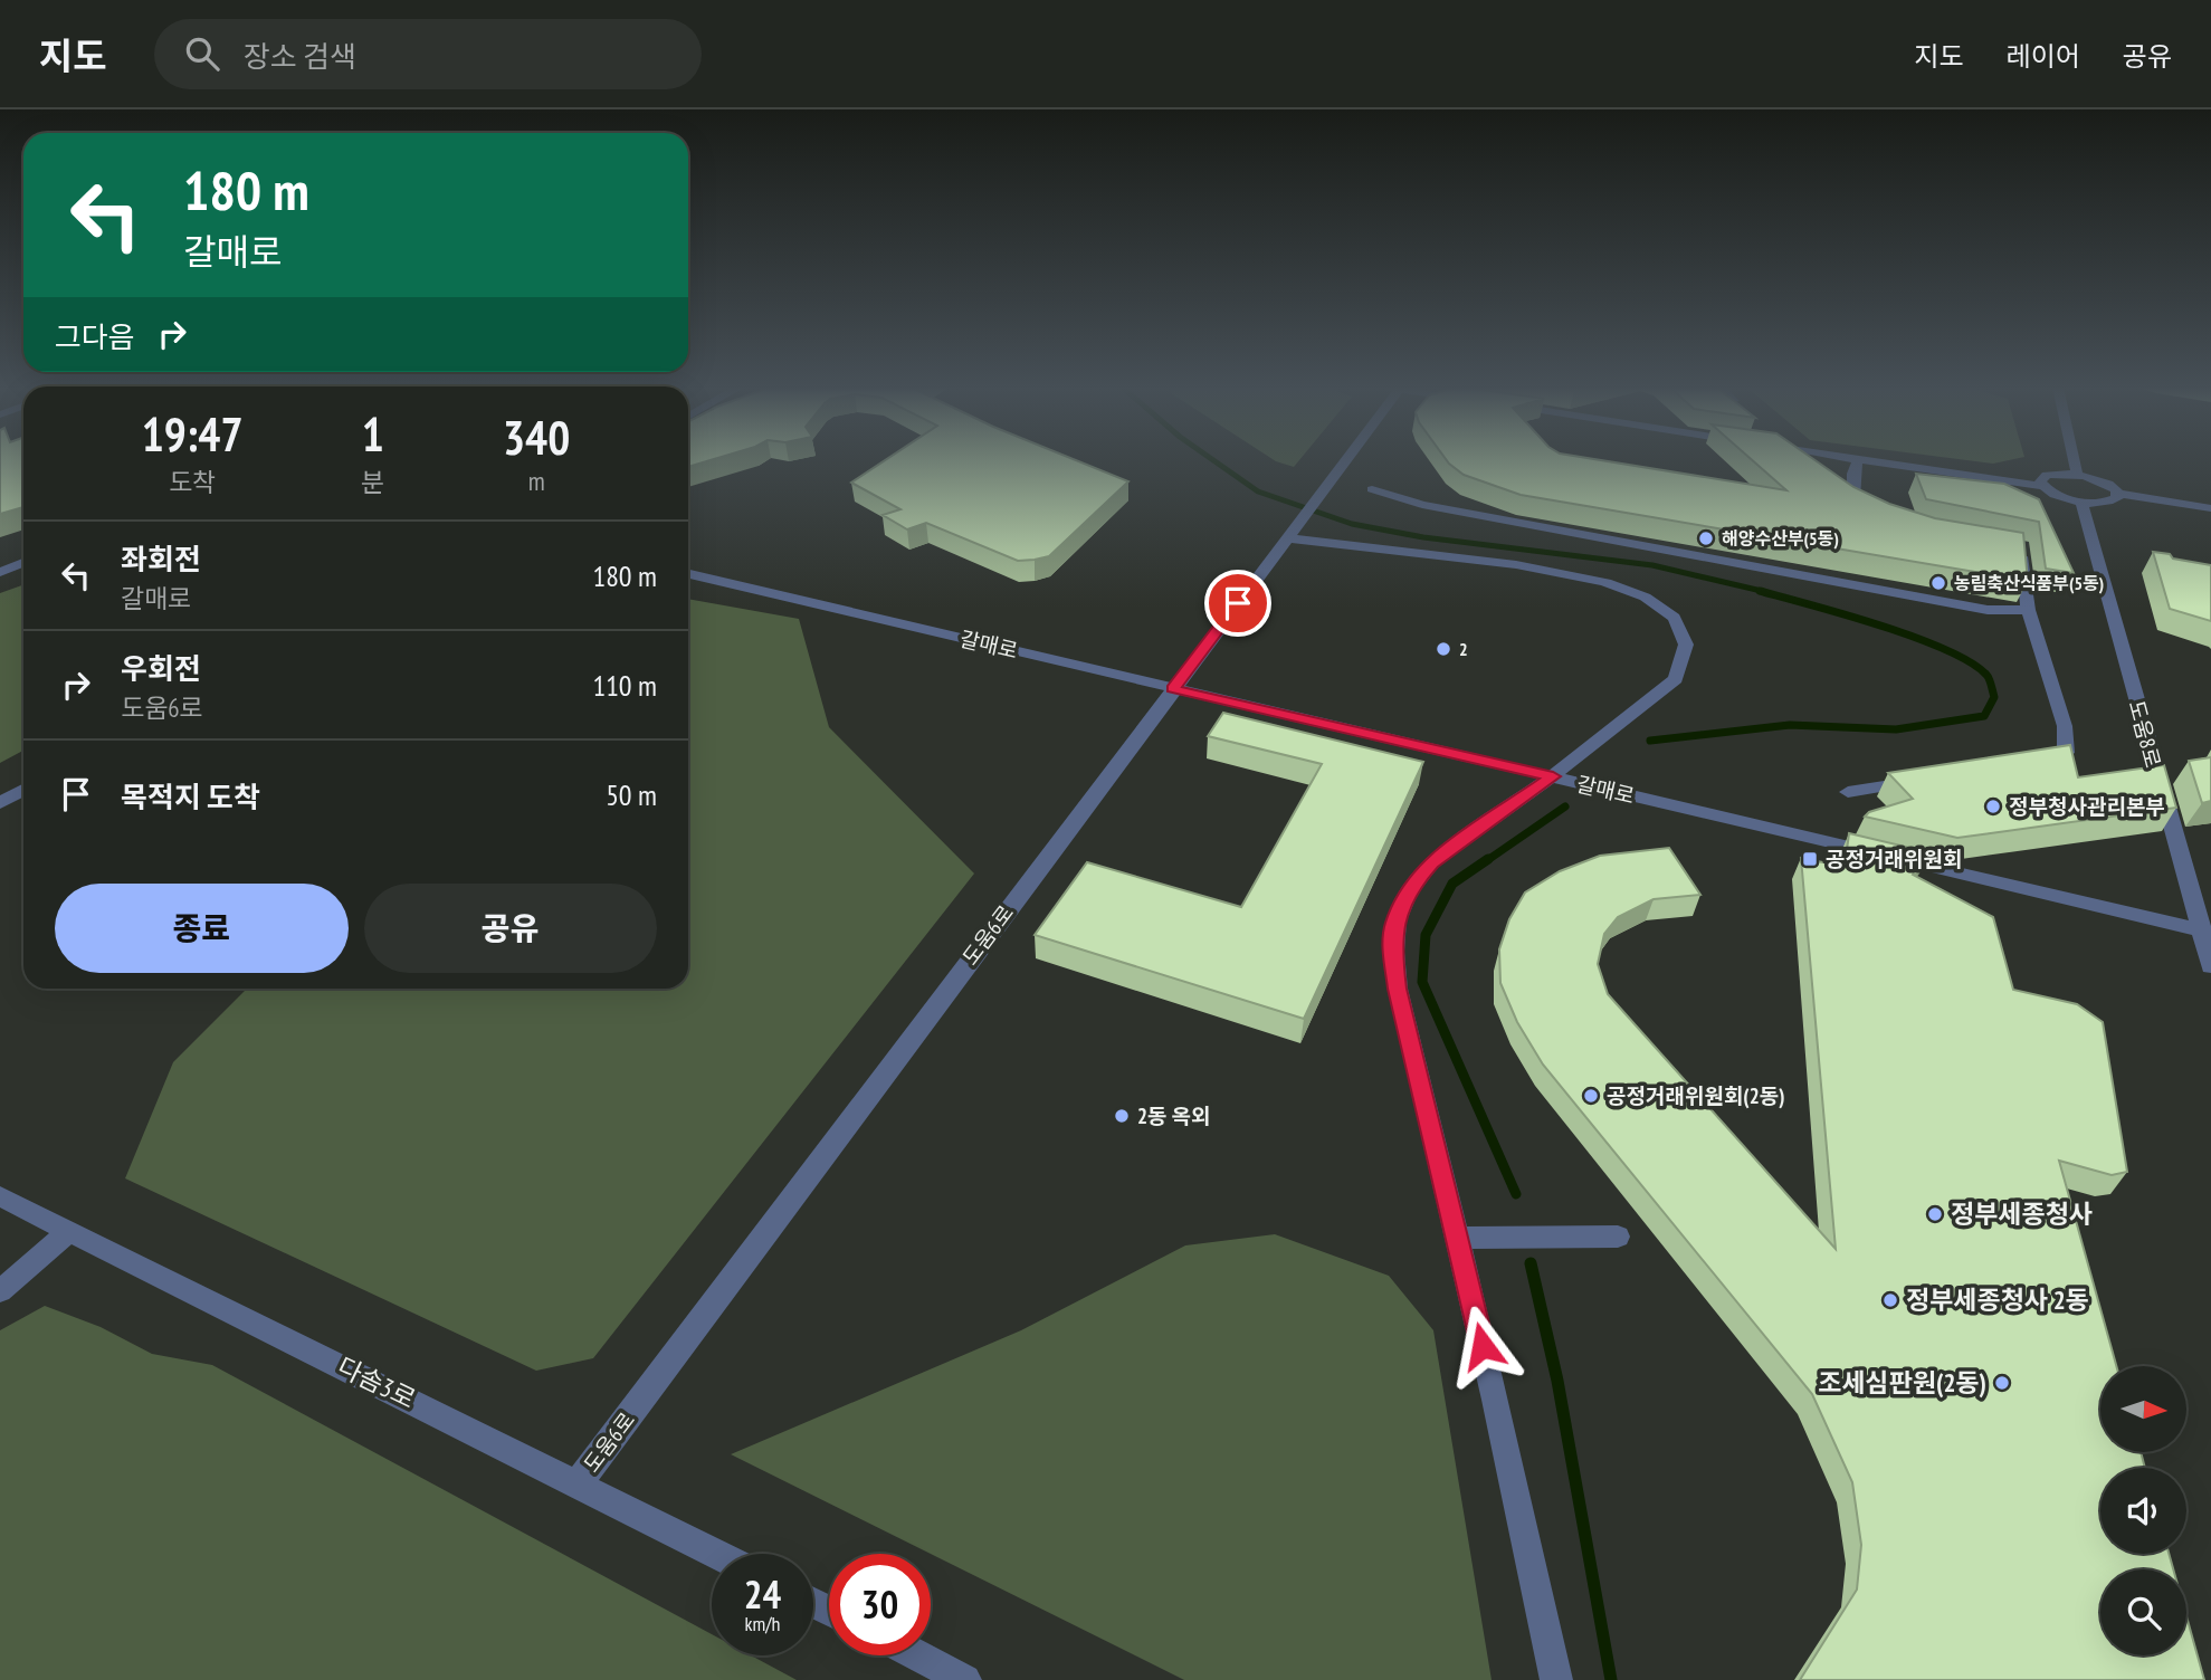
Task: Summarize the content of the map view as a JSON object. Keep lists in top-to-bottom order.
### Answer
{
  "streets": {
    "street": [
      "갈매로",
      "도움8로",
      "도움6로",
      "다솜3로"
    ]
  },
  "crossings": [
    ["갈매로", "도움8로"],
    ["갈매로", "도움6로"],
    ["도움6로", "다솜3로"]
  ],
  "places": {
    "other": [
      "해양수산부(5동)",
      "농림축산식품부(5동)",
      "2",
      "정부청사관리본부",
      "공정거래위원회(2동)",
      "2동 옥외",
      "정부세종청사",
      "정부세종청사 2동",
      "조세심판원(2동)"
    ],
    "transit": ["공정거래위원회"]
  },
  "north": "right",
  "page": {
    "header": "지도",
    "search": "장소 검색",
    "nav": ["지도", "레이어", "공유"],
    "turn": ["180 m", "갈매로"],
    "then": "그다음",
    "eta": [
      "19:47",
      "도착",
      "1",
      "분",
      "340",
      "m"
    ],
    "list": [
      {
        "name": "좌회전",
        "note": "갈매로",
        "value": "180 m"
      },
      {
        "name": "우회전",
        "note": "도움6로",
        "value": "110 m"
      },
      {
        "name": "목적지 도착",
        "value": "50 m"
      }
    ],
    "buttons": ["종료", "공유"],
    "speed": "24 km/h",
    "limit": "30"
  }
}
